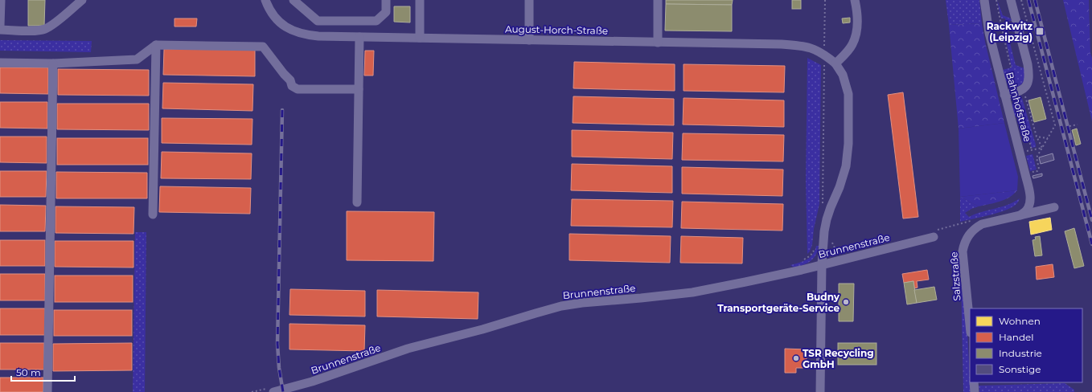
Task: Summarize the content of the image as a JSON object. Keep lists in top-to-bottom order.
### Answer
{
  "streets": {
    "street": [
      "August-Horch-Straße",
      "Bahnhofstraße",
      "Brunnenstraße",
      "Salzstraße"
    ]
  },
  "crossings": [
    ["August-Horch-Straße", "Brunnenstraße"],
    ["Bahnhofstraße", "Salzstraße"]
  ],
  "places": {
    "transit": ["Rackwitz (Leipzig)"],
    "other": ["Budny Transportgeräte-Service", "TSR Recycling GmbH"]
  },
  "legend": [
    "Wohnen",
    "Handel",
    "Industrie",
    "Sonstige"
  ],
  "scale_bar": "50 m"
}
